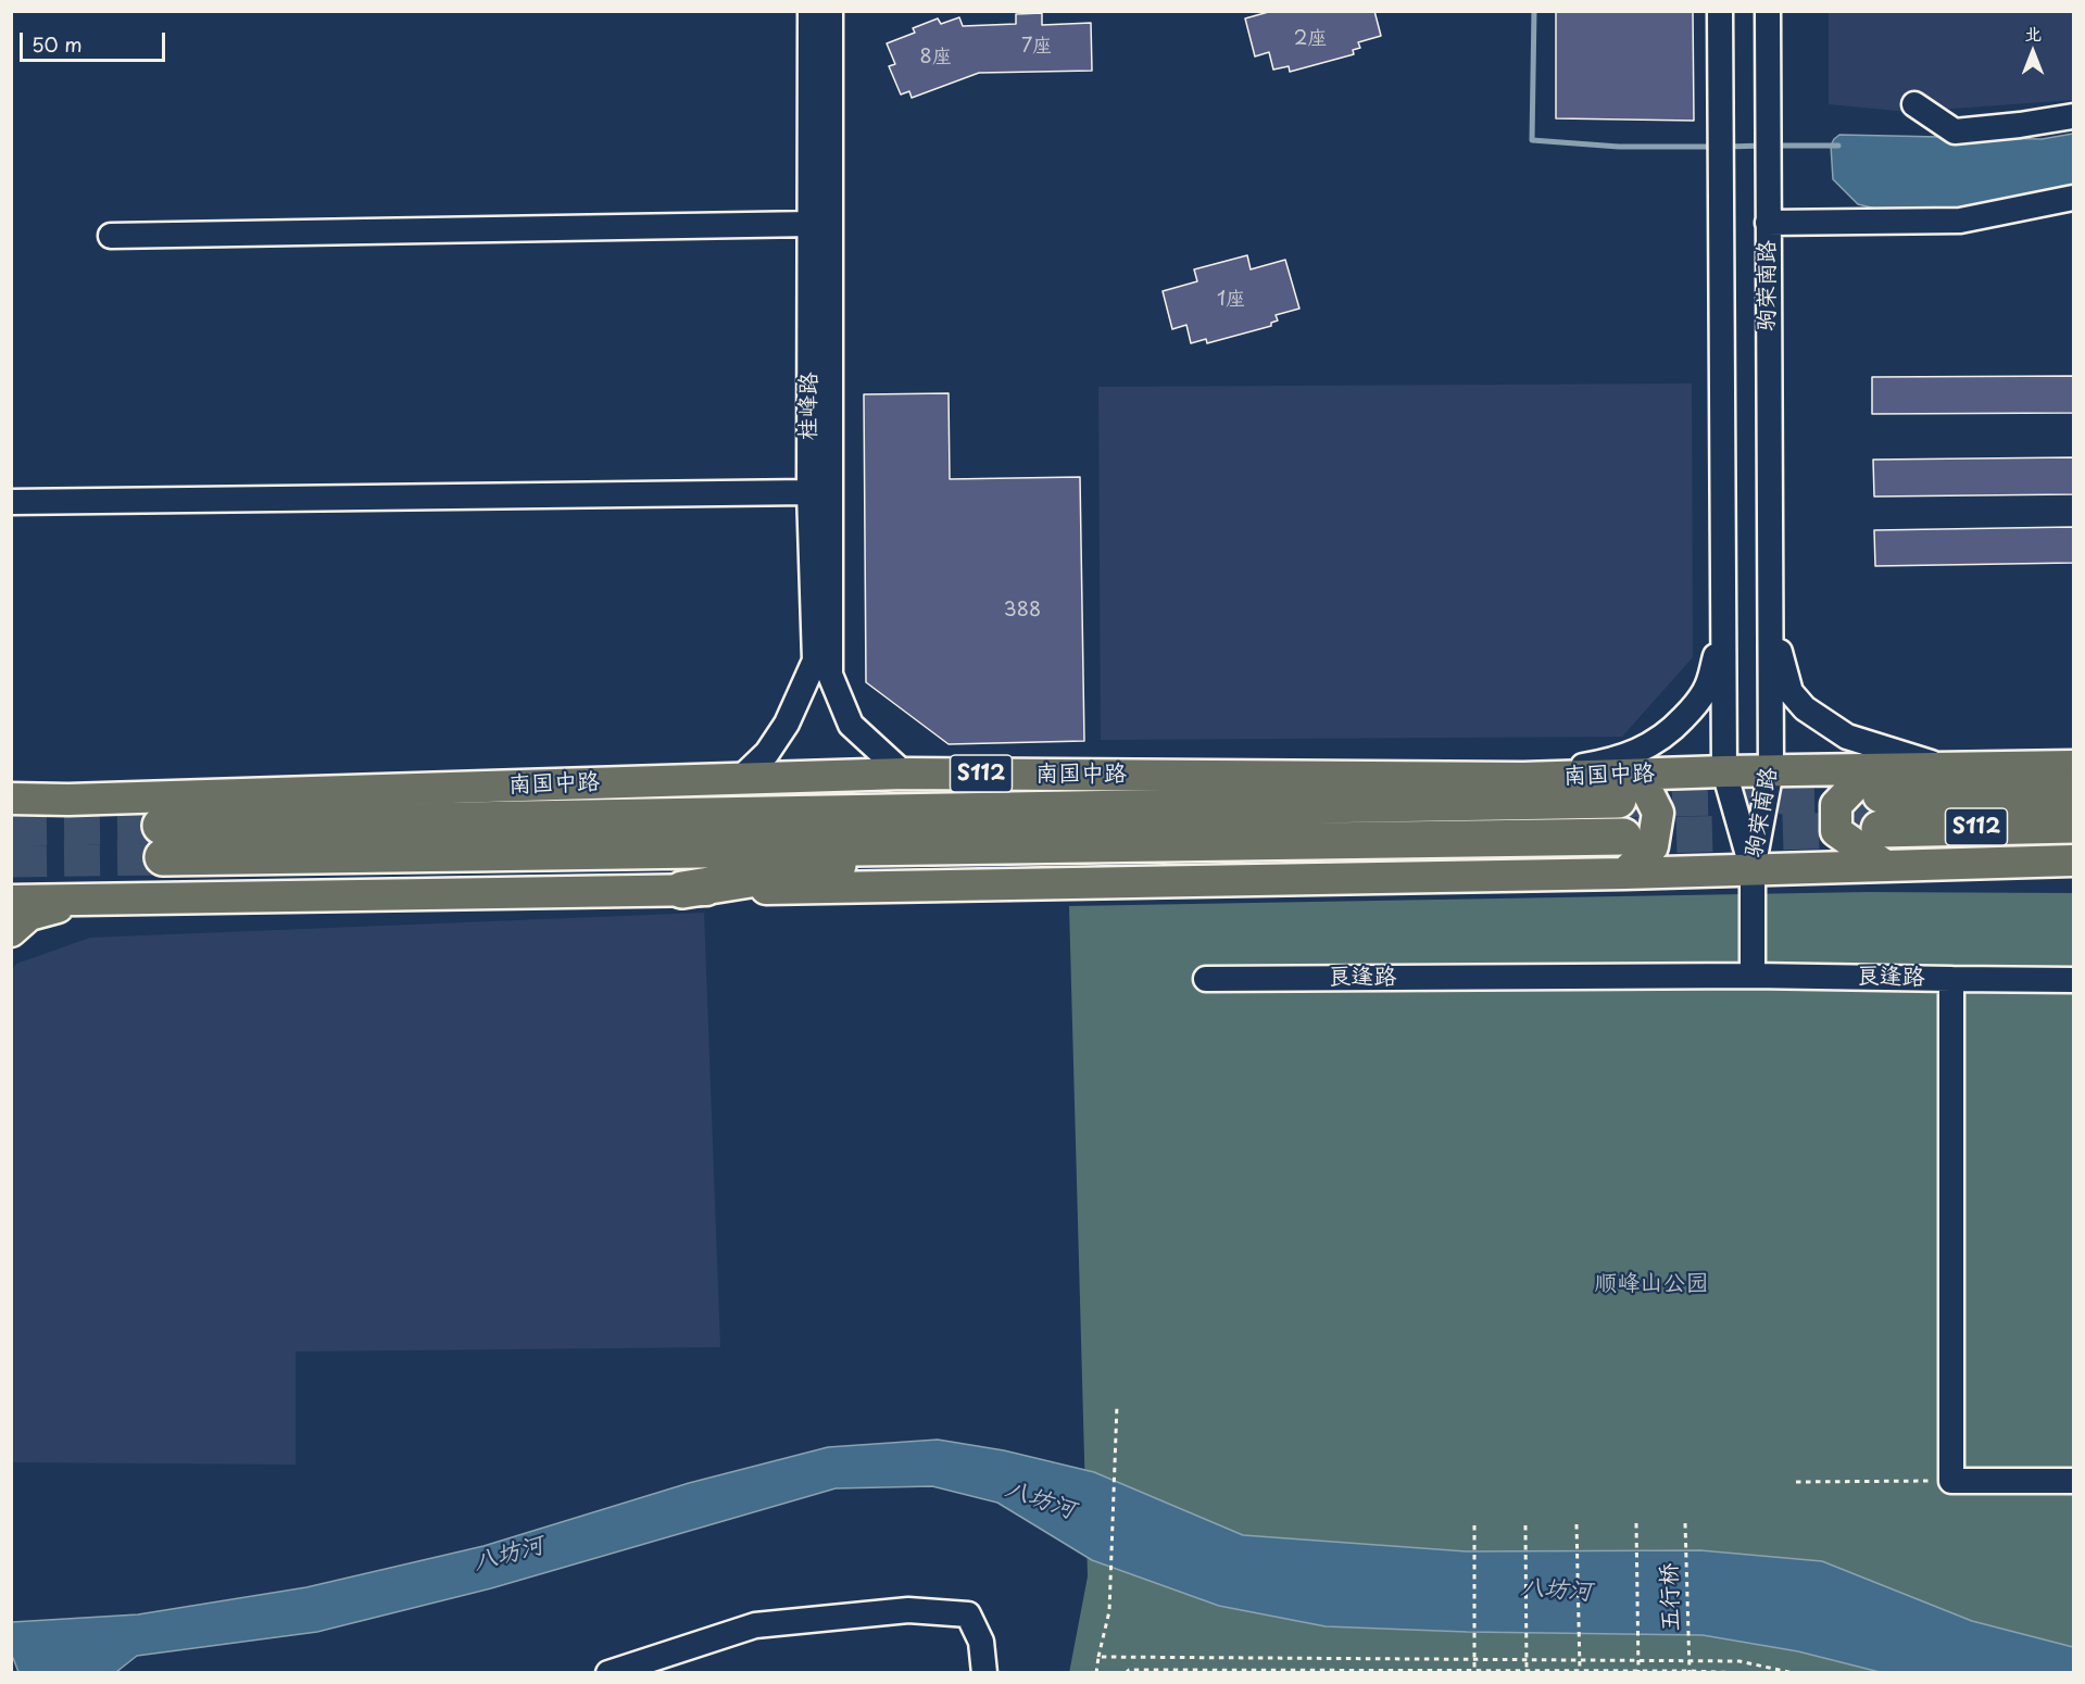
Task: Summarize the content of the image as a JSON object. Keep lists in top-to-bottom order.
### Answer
{
  "streets": {
    "highway": ["S112", "南国中路"],
    "street": ["驹荣南路", "桂峰路", "良逢路"],
    "path": ["五行桥"]
  },
  "crossings": [
    ["驹荣南路", "南国中路"],
    ["桂峰路", "南国中路"],
    ["S112", "南国中路"]
  ],
  "water": ["八坊河"],
  "parks": ["顺峰山公园"],
  "house_numbers": [
    "2座",
    "7座",
    "8座",
    "1座",
    "388"
  ],
  "scale_bar": "50 m",
  "north": "top"
}
